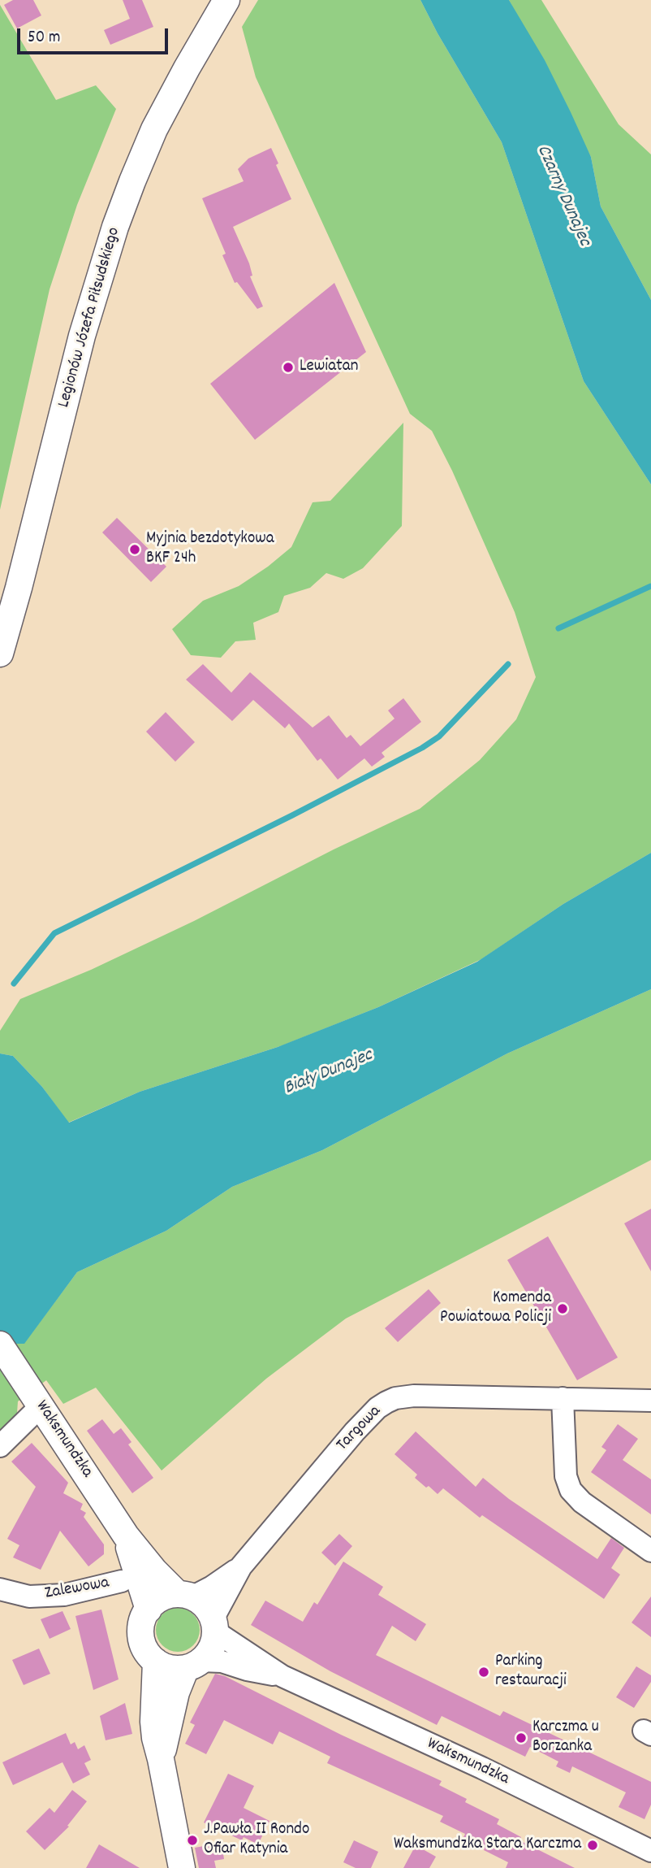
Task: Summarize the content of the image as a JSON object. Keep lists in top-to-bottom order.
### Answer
{
  "streets": {
    "street": [
      "Legionów Józefa Piłsudskiego",
      "Targowa",
      "Waksmundzka",
      "Zalewowa"
    ]
  },
  "crossings": [
    ["Targowa", "Waksmundzka"]
  ],
  "water": ["Czarny Dunajec", "Biały Dunajec"],
  "places": [
    "Lewiatan",
    "Myjnia bezdotykowa BKF 24h",
    "Komenda Powiatowa Policji",
    "Parking restauracji",
    "Karczma u Borzanka",
    "J.Pawła II Rondo Ofiar Katynia",
    "Waksmundzka Stara Karczma"
  ],
  "scale_bar": "50 m"
}
